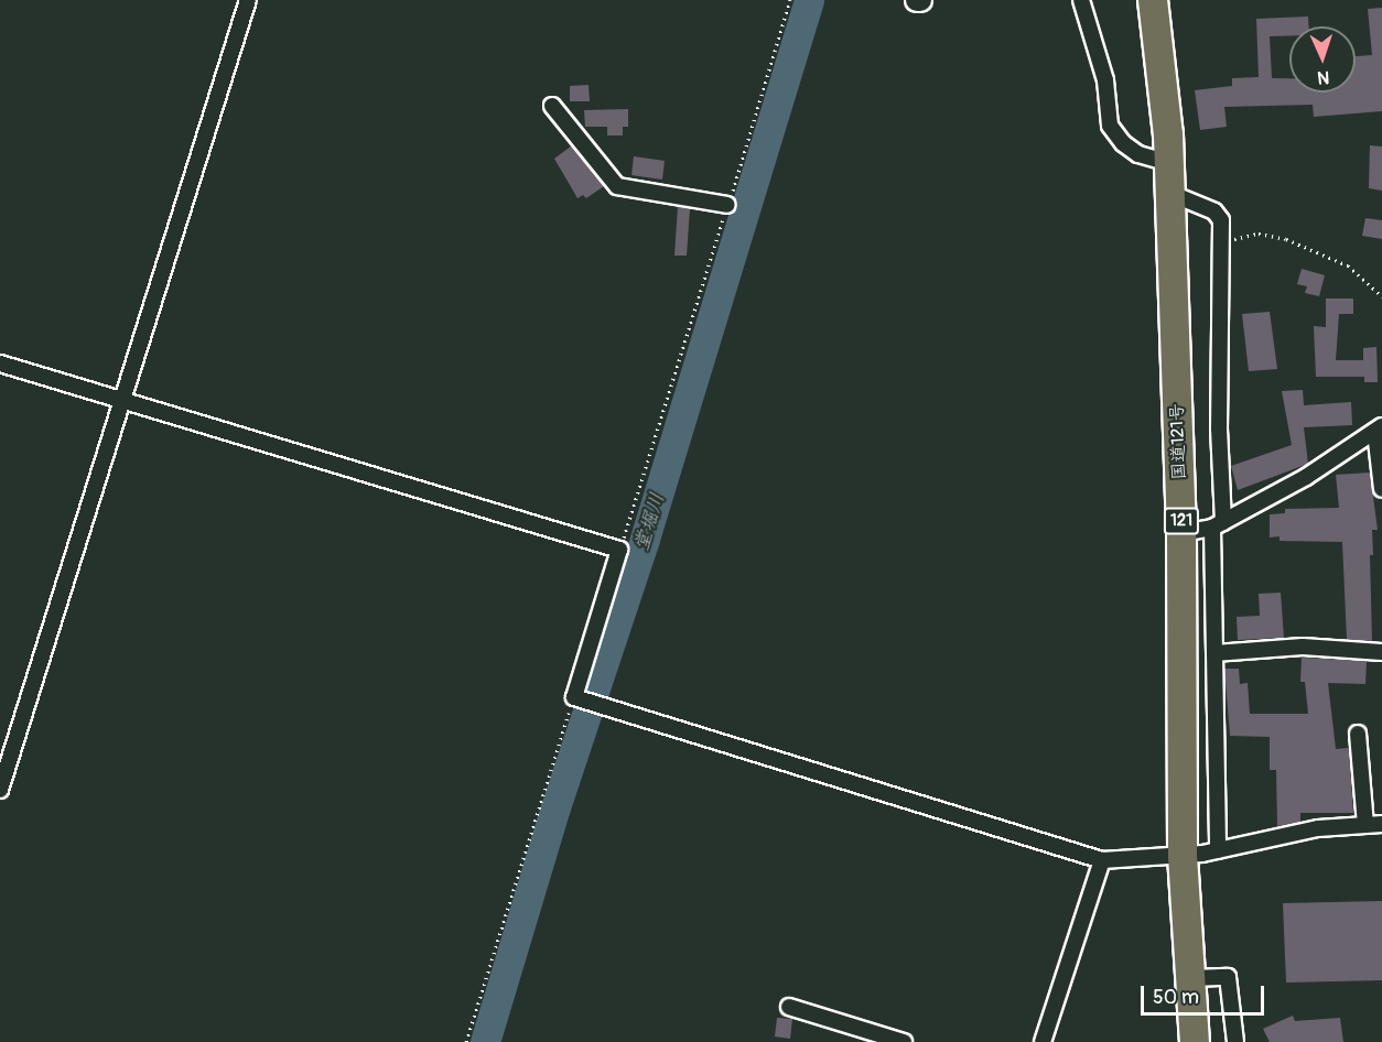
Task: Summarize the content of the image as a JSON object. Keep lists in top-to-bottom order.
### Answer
{
  "streets": {
    "highway": ["国道121号", "121"]
  },
  "water": ["堂堀川"],
  "scale_bar": "50 m",
  "north": "bottom"
}
